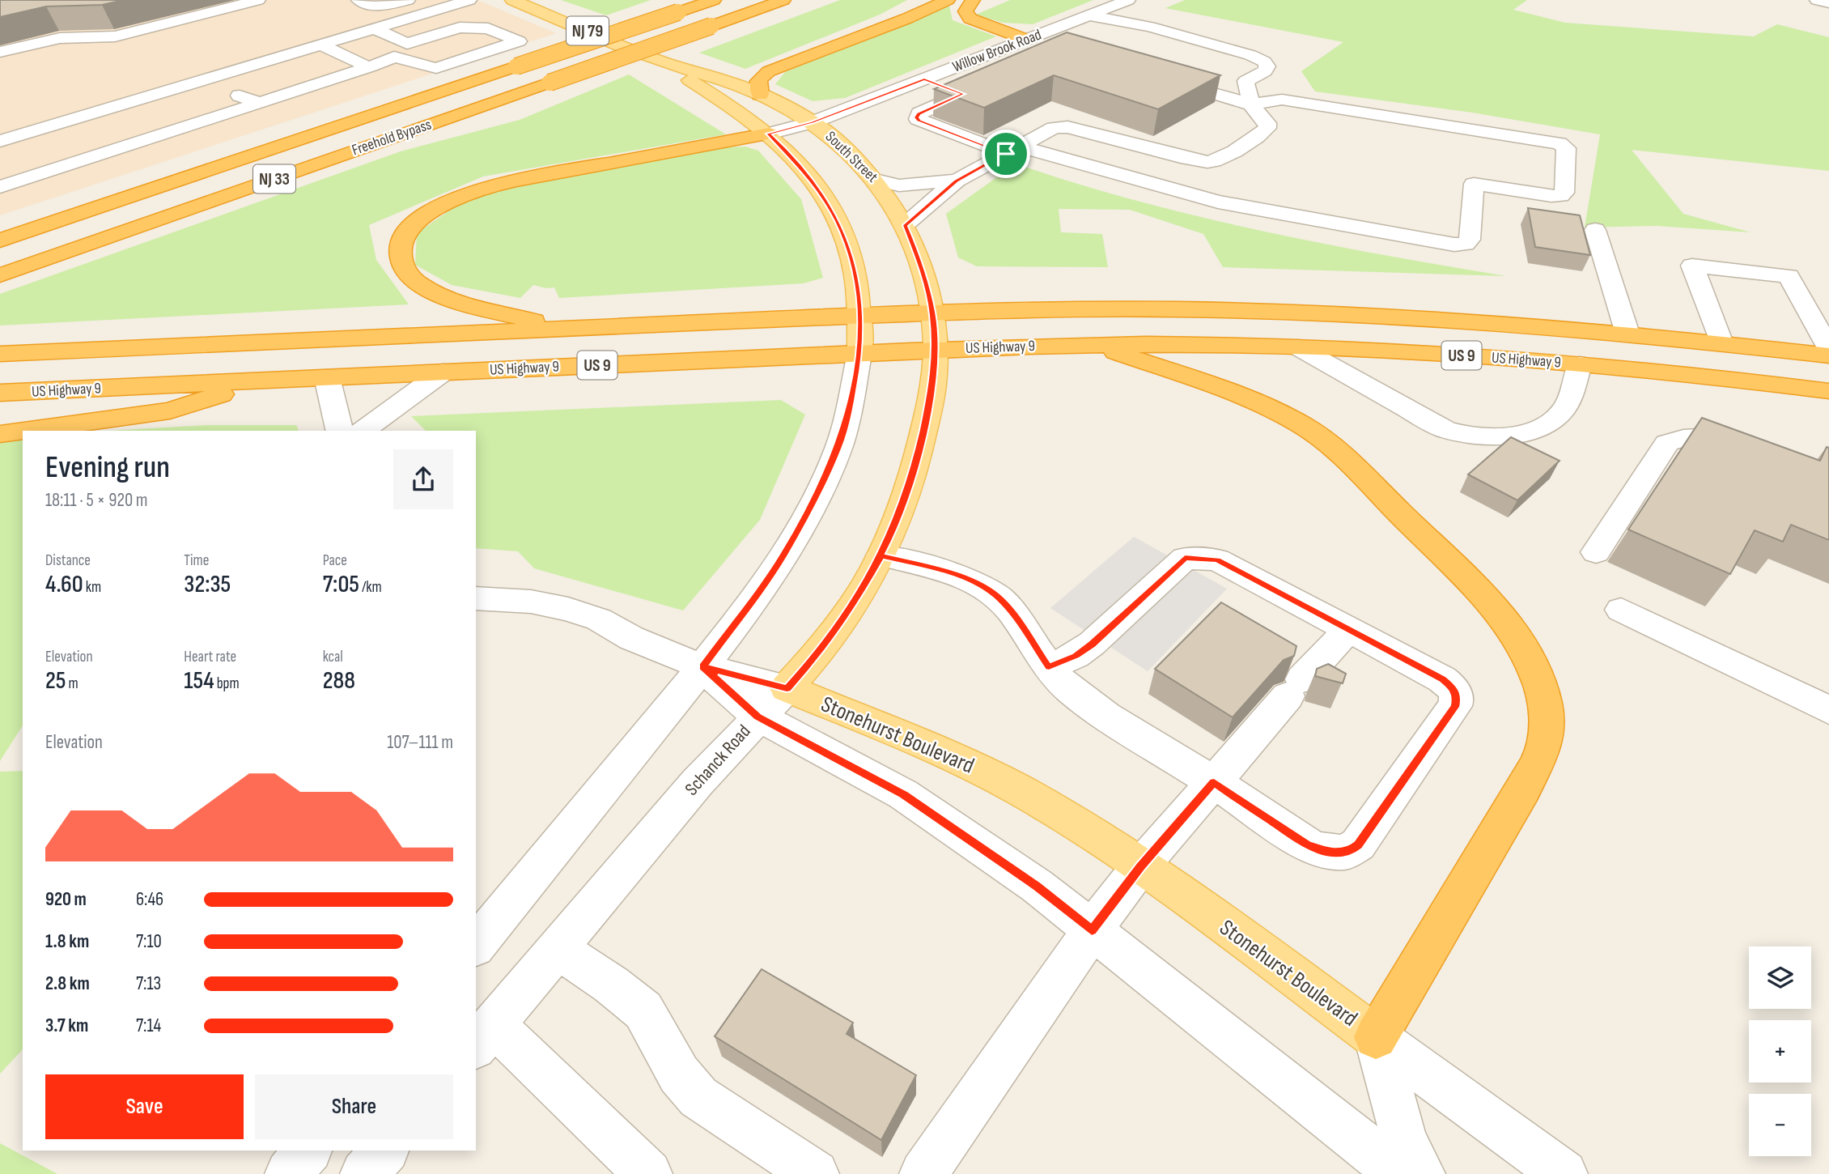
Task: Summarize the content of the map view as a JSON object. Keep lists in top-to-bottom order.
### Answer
{
  "streets": {
    "highway": [
      "Freehold Bypass",
      "NJ 33",
      "US Highway 9",
      "US 9"
    ],
    "main road": [
      "NJ 79",
      "South Street",
      "Stonehurst Boulevard",
      "Schanck Road"
    ],
    "street": ["Willow Brook Road"]
  },
  "crossings": [
    ["Willow Brook Road", "South Street"],
    ["South Street", "US Highway 9"],
    ["South Street", "Schanck Road"],
    ["US Highway 9", "Schanck Road"],
    ["Stonehurst Boulevard", "Schanck Road"]
  ],
  "page": {
    "heading": ["Evening run", "18:11 · 5 × 920 m"],
    "stats": [
      ["Distance", "4.60 km"],
      ["Time", "32:35"],
      ["Pace", "7:05 /km"],
      ["Elevation", "25 m"],
      ["Heart rate", "154 bpm"],
      ["kcal", "288"]
    ],
    "chart": ["Elevation", "107–111 m"],
    "list": [
      {
        "name": "920 m",
        "note": "6:46"
      },
      {
        "name": "1.8 km",
        "note": "7:10"
      },
      {
        "name": "2.8 km",
        "note": "7:13"
      },
      {
        "name": "3.7 km",
        "note": "7:14"
      }
    ],
    "map_buttons": ["+", "−"],
    "buttons": ["Save", "Share"]
  }
}
